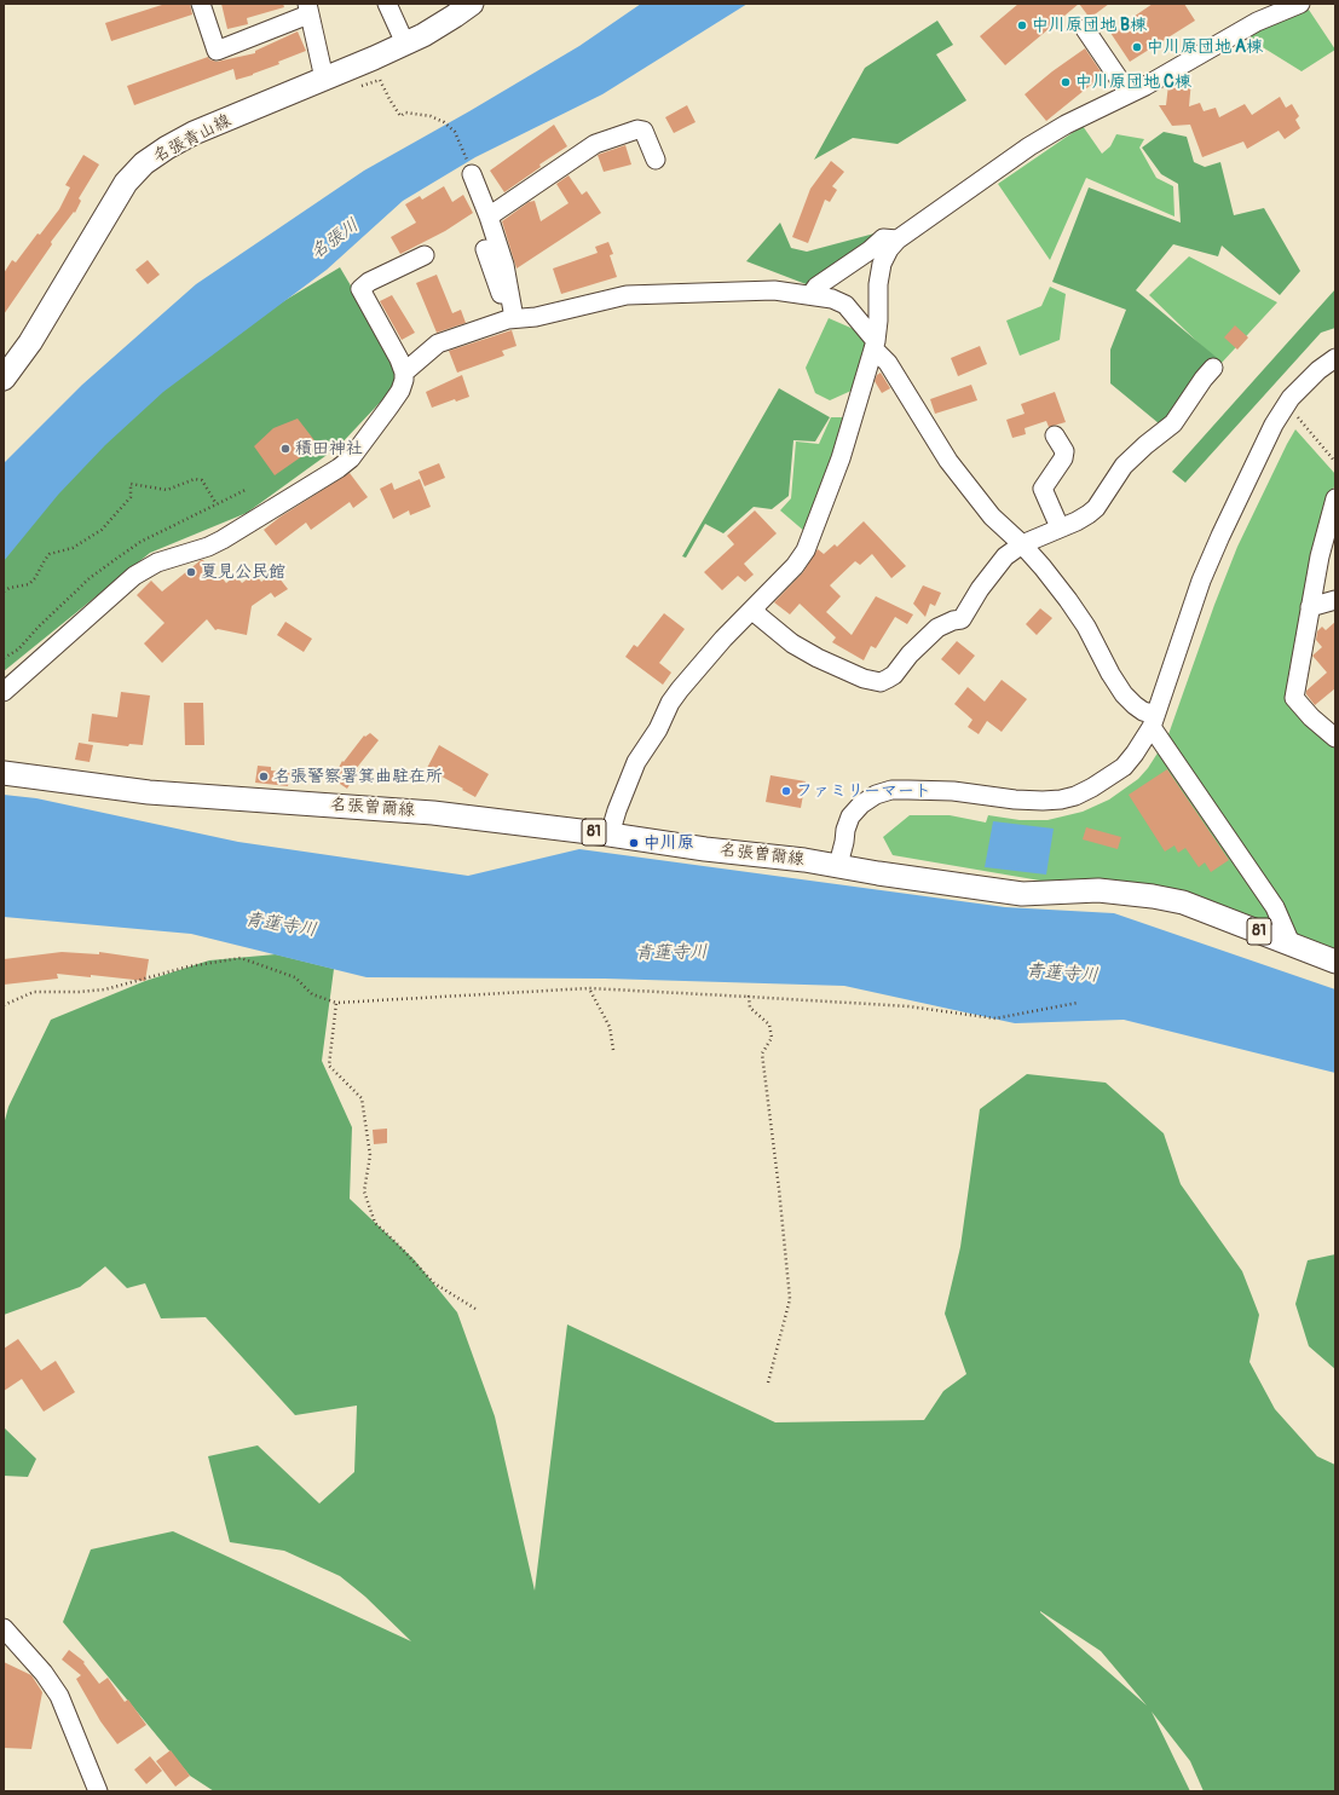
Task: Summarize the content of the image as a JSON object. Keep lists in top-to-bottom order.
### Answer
{
  "streets": {
    "main road": ["名張青山線", "名張曽爾線", "81"]
  },
  "water": ["名張川", "青蓮寺川"],
  "places": [
    "中川原団地 B棟",
    "中川原団地 A棟",
    "中川原団地 C棟",
    "積田神社",
    "夏見公民館",
    "名張警察署箕曲駐在所",
    "ファミリーマート",
    "中川原"
  ]
}
